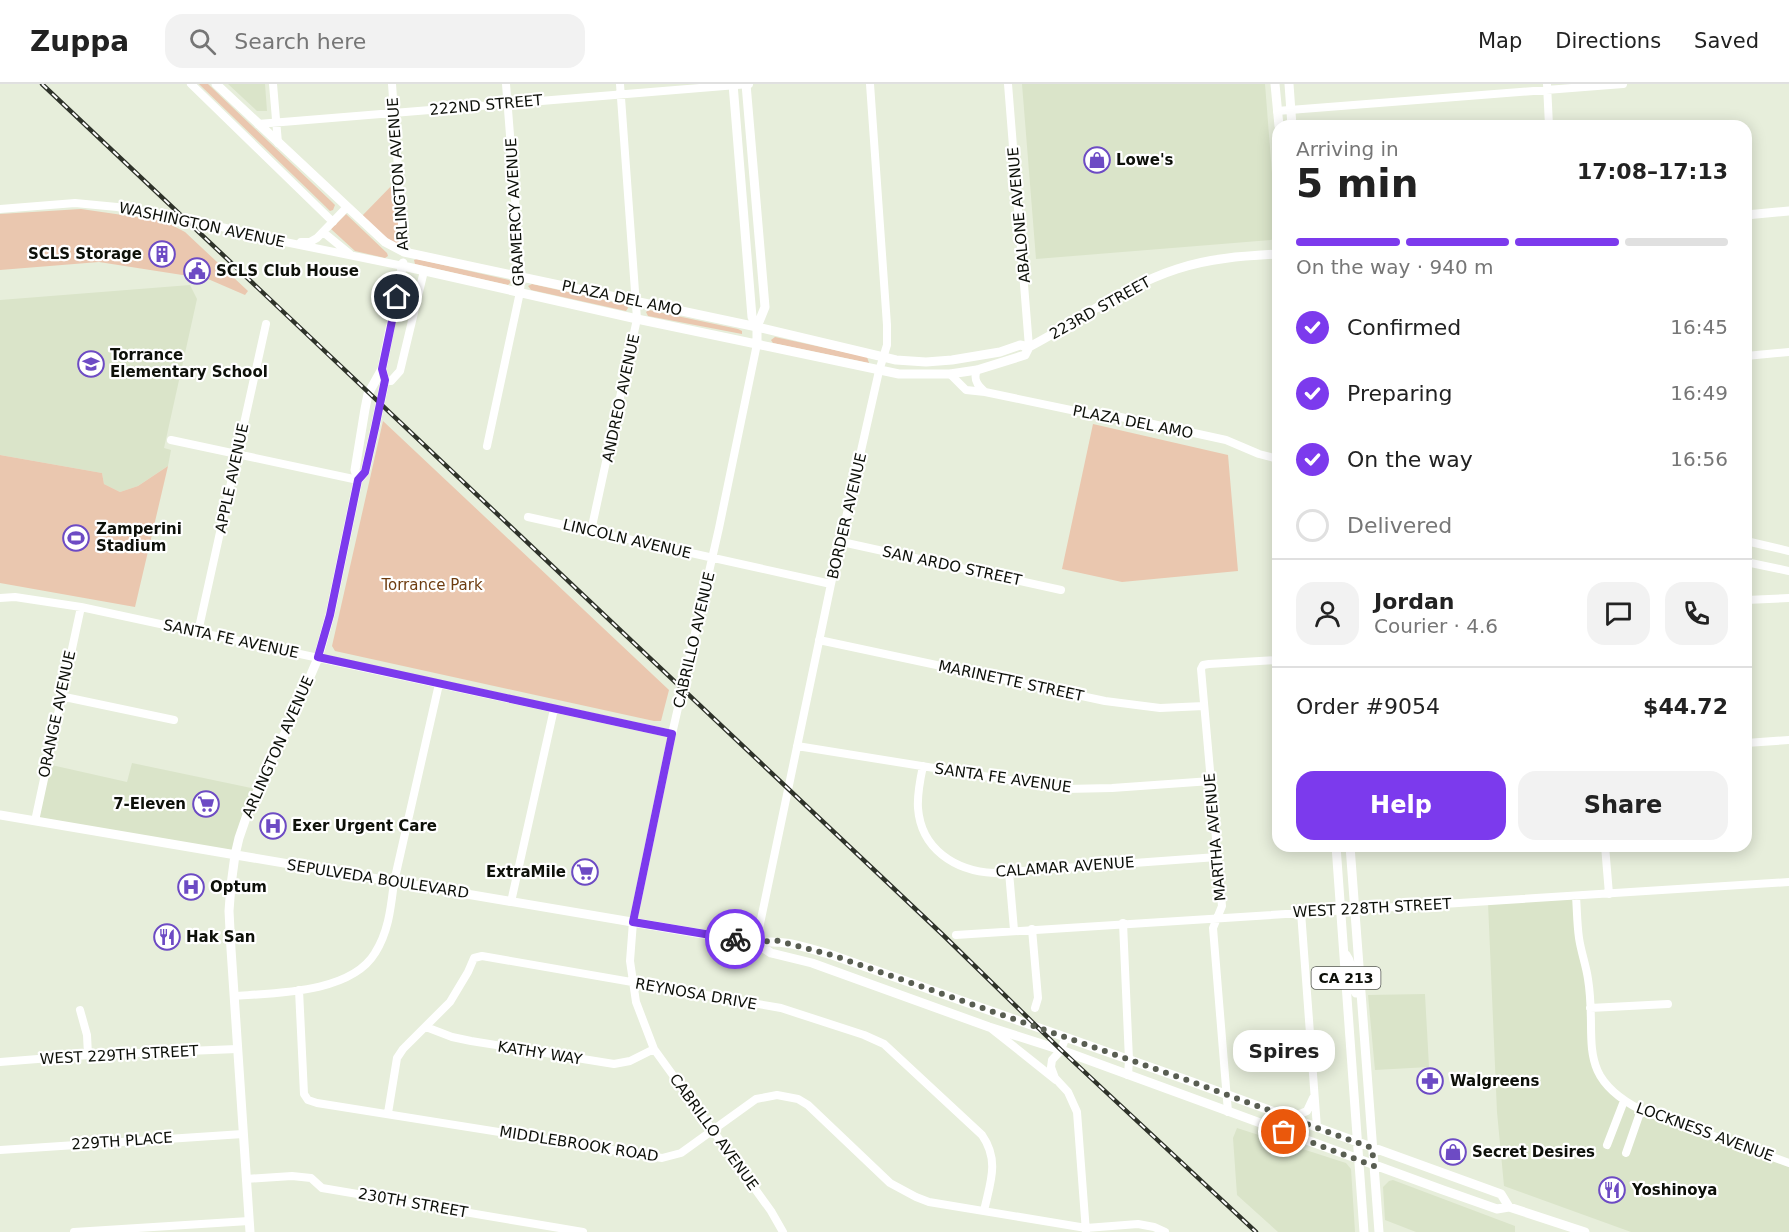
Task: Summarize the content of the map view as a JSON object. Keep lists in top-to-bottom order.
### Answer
{
  "streets": {
    "main road": [
      "ARLINGTON AVENUE",
      "PLAZA DEL AMO",
      "223RD STREET",
      "CABRILLO AVENUE",
      "SEPULVEDA BOULEVARD",
      "CA 213"
    ],
    "street": [
      "222ND STREET",
      "GRAMERCY AVENUE",
      "ABALONE AVENUE",
      "WASHINGTON AVENUE",
      "ANDREO AVENUE",
      "APPLE AVENUE",
      "BORDER AVENUE",
      "LINCOLN AVENUE",
      "SAN ARDO STREET",
      "SANTA FE AVENUE",
      "MARINETTE STREET",
      "ORANGE AVENUE",
      "MARTHA AVENUE",
      "CALAMAR AVENUE",
      "WEST 228TH STREET",
      "REYNOSA DRIVE",
      "KATHY WAY",
      "WEST 229TH STREET",
      "LOCKNESS AVENUE",
      "229TH PLACE",
      "MIDDLEBROOK ROAD",
      "230TH STREET"
    ]
  },
  "crossings": [
    ["222ND STREET", "ARLINGTON AVENUE"],
    ["222ND STREET", "GRAMERCY AVENUE"],
    ["222ND STREET", "PLAZA DEL AMO"],
    ["222ND STREET", "ANDREO AVENUE"],
    ["222ND STREET", "CABRILLO AVENUE"],
    ["ARLINGTON AVENUE", "WASHINGTON AVENUE"],
    ["ARLINGTON AVENUE", "PLAZA DEL AMO"],
    ["ARLINGTON AVENUE", "SANTA FE AVENUE"],
    ["ARLINGTON AVENUE", "SEPULVEDA BOULEVARD"],
    ["ARLINGTON AVENUE", "WEST 229TH STREET"],
    ["ARLINGTON AVENUE", "229TH PLACE"],
    ["ARLINGTON AVENUE", "230TH STREET"],
    ["GRAMERCY AVENUE", "PLAZA DEL AMO"],
    ["ABALONE AVENUE", "PLAZA DEL AMO"],
    ["ABALONE AVENUE", "223RD STREET"],
    ["WASHINGTON AVENUE", "PLAZA DEL AMO"],
    ["PLAZA DEL AMO", "223RD STREET"],
    ["PLAZA DEL AMO", "ANDREO AVENUE"],
    ["PLAZA DEL AMO", "BORDER AVENUE"],
    ["PLAZA DEL AMO", "CABRILLO AVENUE"],
    ["ANDREO AVENUE", "LINCOLN AVENUE"],
    ["APPLE AVENUE", "SANTA FE AVENUE"],
    ["BORDER AVENUE", "LINCOLN AVENUE"],
    ["BORDER AVENUE", "SAN ARDO STREET"],
    ["BORDER AVENUE", "SANTA FE AVENUE"],
    ["BORDER AVENUE", "MARINETTE STREET"],
    ["BORDER AVENUE", "SEPULVEDA BOULEVARD"],
    ["LINCOLN AVENUE", "CABRILLO AVENUE"],
    ["SANTA FE AVENUE", "CABRILLO AVENUE"],
    ["SANTA FE AVENUE", "ORANGE AVENUE"],
    ["SANTA FE AVENUE", "MARTHA AVENUE"],
    ["SANTA FE AVENUE", "CALAMAR AVENUE"],
    ["CABRILLO AVENUE", "SEPULVEDA BOULEVARD"],
    ["CABRILLO AVENUE", "REYNOSA DRIVE"],
    ["CABRILLO AVENUE", "KATHY WAY"],
    ["CABRILLO AVENUE", "MIDDLEBROOK ROAD"],
    ["MARINETTE STREET", "MARTHA AVENUE"],
    ["ORANGE AVENUE", "SEPULVEDA BOULEVARD"],
    ["MARTHA AVENUE", "CALAMAR AVENUE"],
    ["MARTHA AVENUE", "SEPULVEDA BOULEVARD"],
    ["MARTHA AVENUE", "WEST 228TH STREET"],
    ["SEPULVEDA BOULEVARD", "CA 213"],
    ["WEST 228TH STREET", "CA 213"],
    ["WEST 228TH STREET", "LOCKNESS AVENUE"],
    ["REYNOSA DRIVE", "KATHY WAY"],
    ["REYNOSA DRIVE", "MIDDLEBROOK ROAD"]
  ],
  "parks": ["Torrance Park"],
  "places": {
    "shop": ["Lowe's", "Secret Desires"],
    "building": ["SCLS Storage"],
    "public building": ["SCLS Club House"],
    "school or university": ["Torrance Elementary School"],
    "sports": ["Zamperini Stadium"],
    "supermarket": ["7-Eleven", "ExtraMile"],
    "hospital": ["Exer Urgent Care", "Optum"],
    "restaurant": ["Hak San", "Yoshinoya"],
    "pharmacy": ["Walgreens"],
    "other": ["Spires"]
  },
  "page": {
    "header": "Zuppa",
    "search": "Search here",
    "nav": ["Map", "Directions", "Saved"],
    "heading": ["5 min", "Arriving in", "17:08–17:13"],
    "panel": [
      "Jordan",
      "Courier · 4.6",
      "Order #9054",
      "$44.72"
    ],
    "bar": "On the way · 940 m",
    "list": [
      ["Confirmed", "16:45"],
      ["Preparing", "16:49"],
      ["On the way", "16:56"],
      "Delivered"
    ],
    "buttons": ["Help", "Share"],
    "bubble": "Spires"
  }
}
